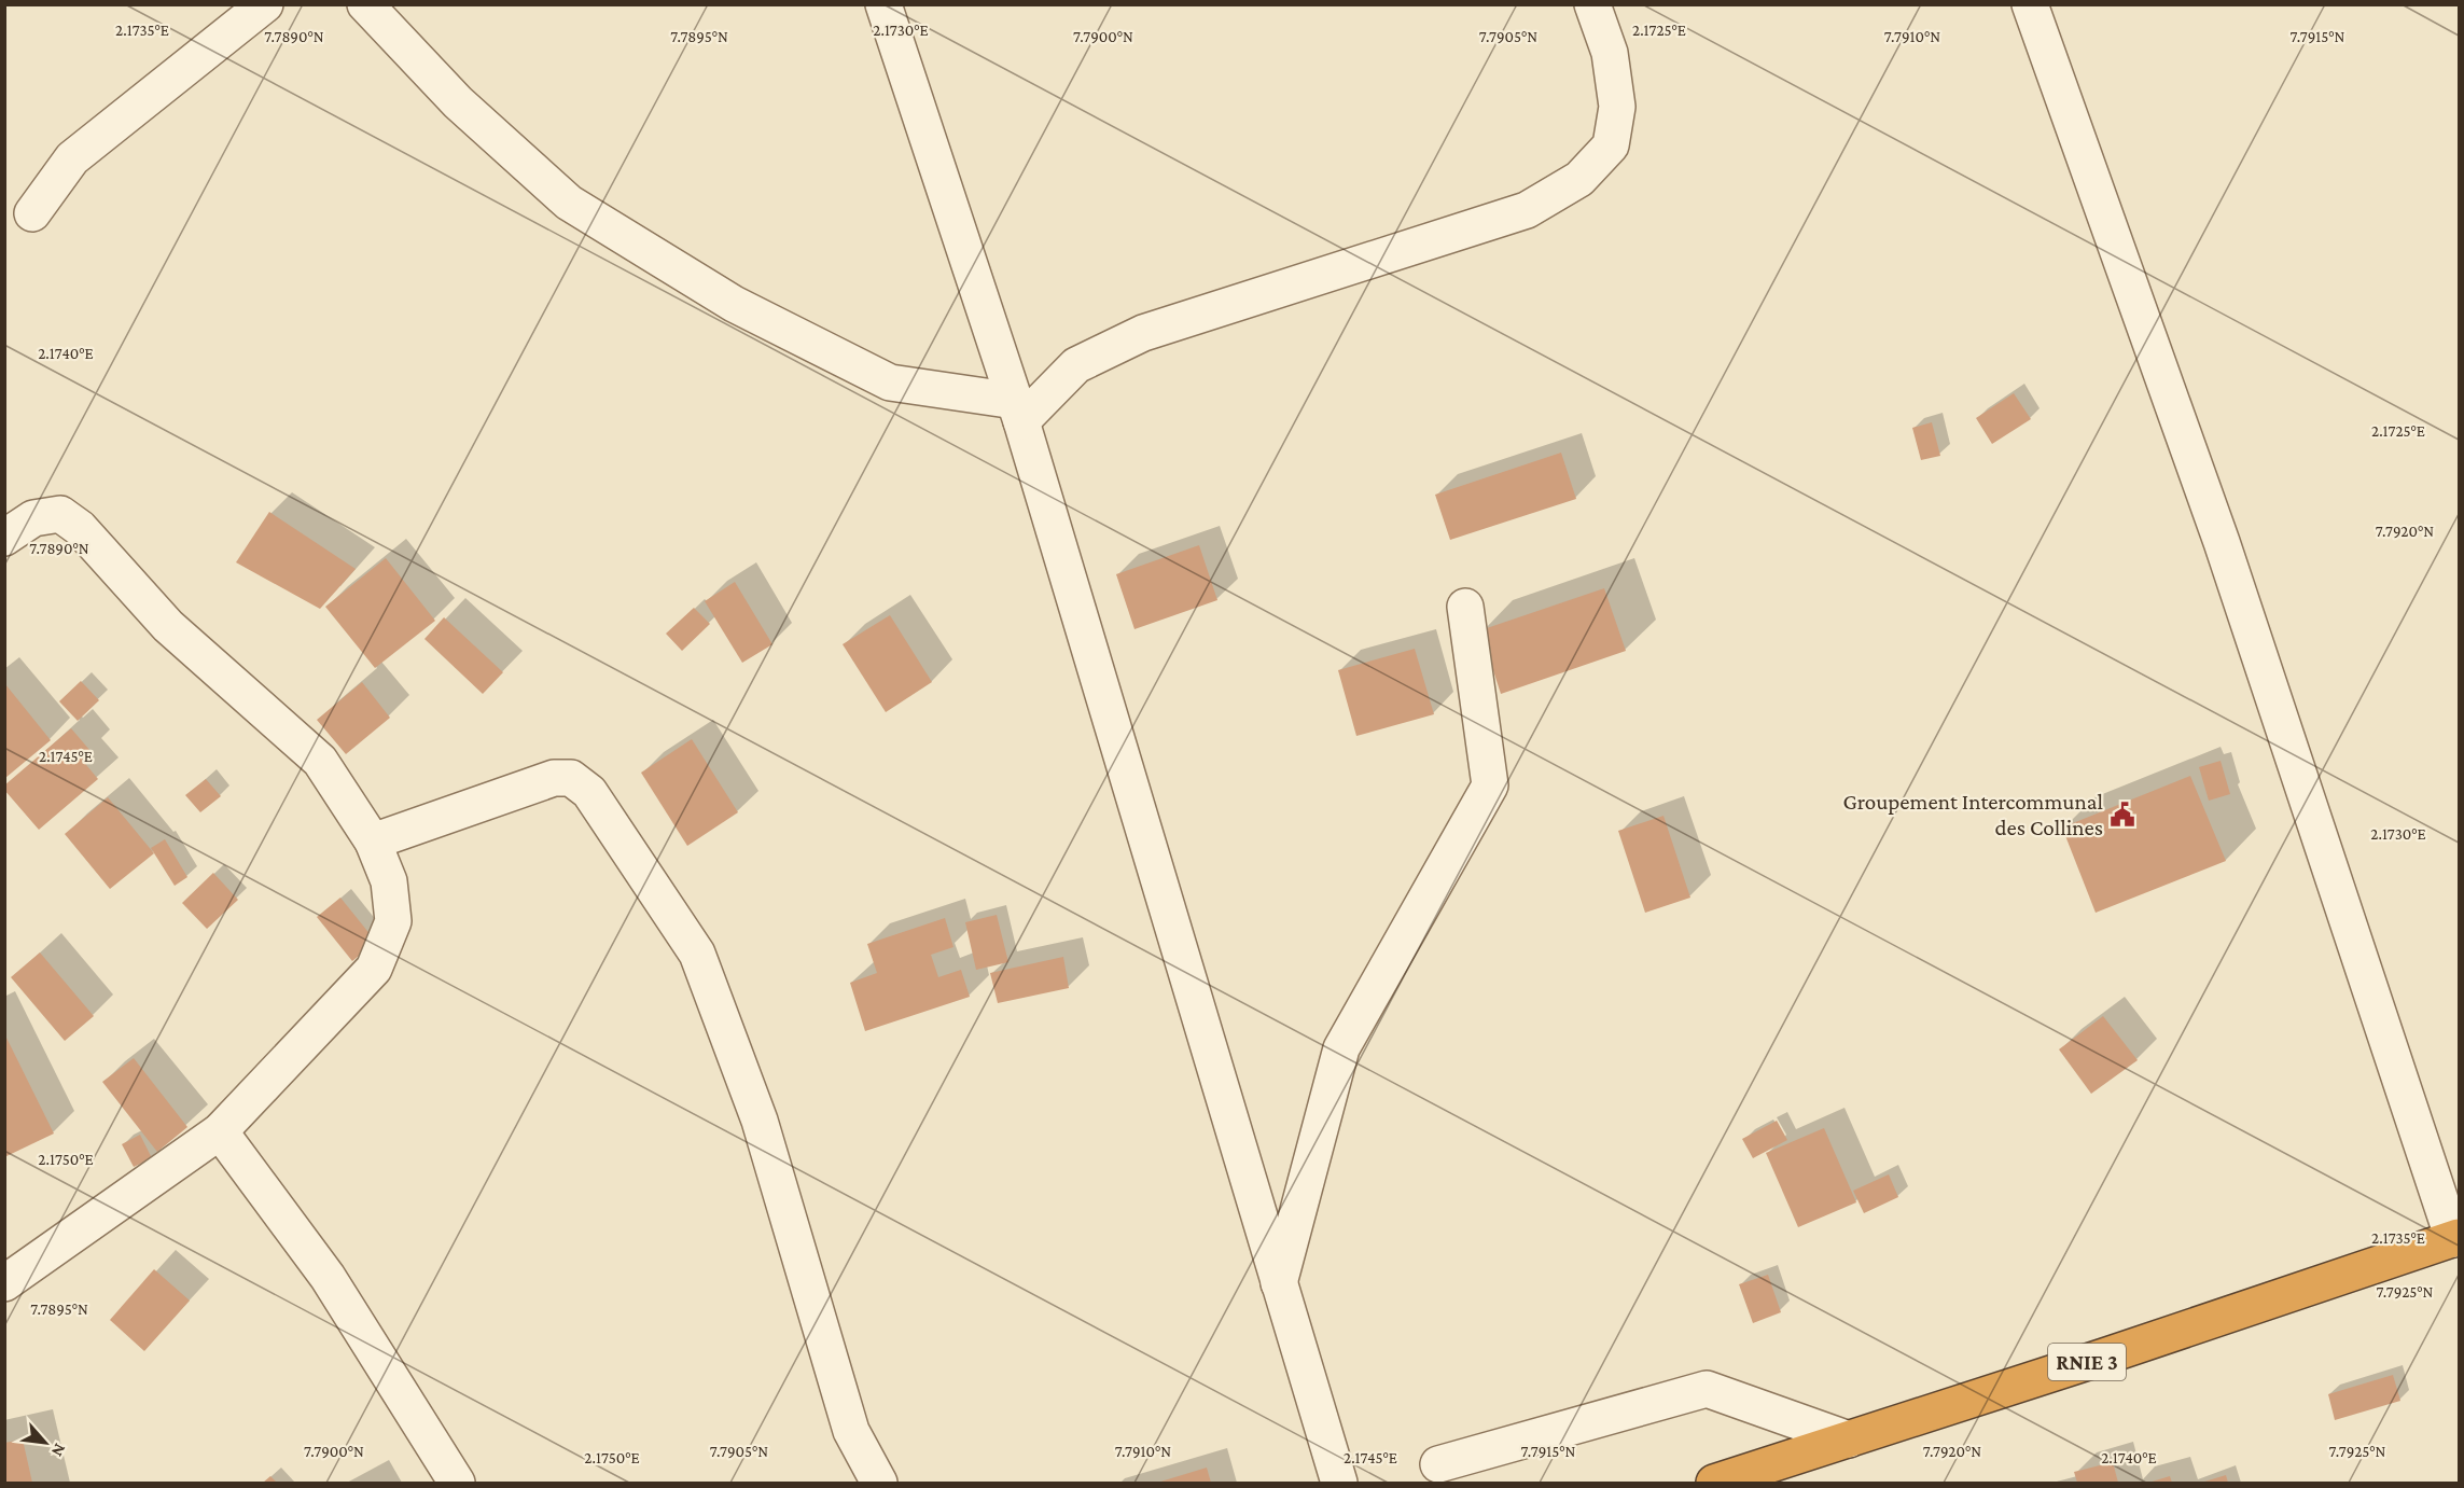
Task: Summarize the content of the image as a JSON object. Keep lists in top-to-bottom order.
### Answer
{
  "streets": {
    "highway": ["RNIE 3"]
  },
  "places": {
    "public building": ["Groupement Intercommunal des Collines"]
  },
  "north": "bottom right",
  "coordinates": [
    "2.1730°E",
    "2.1725°E",
    "2.1735°E",
    "7.7890°N",
    "7.7895°N",
    "7.7900°N",
    "7.7905°N",
    "7.7910°N",
    "7.7915°N",
    "2.1740°E",
    "7.7920°N",
    "2.1745°E",
    "2.1750°E",
    "7.7925°N"
  ]
}
